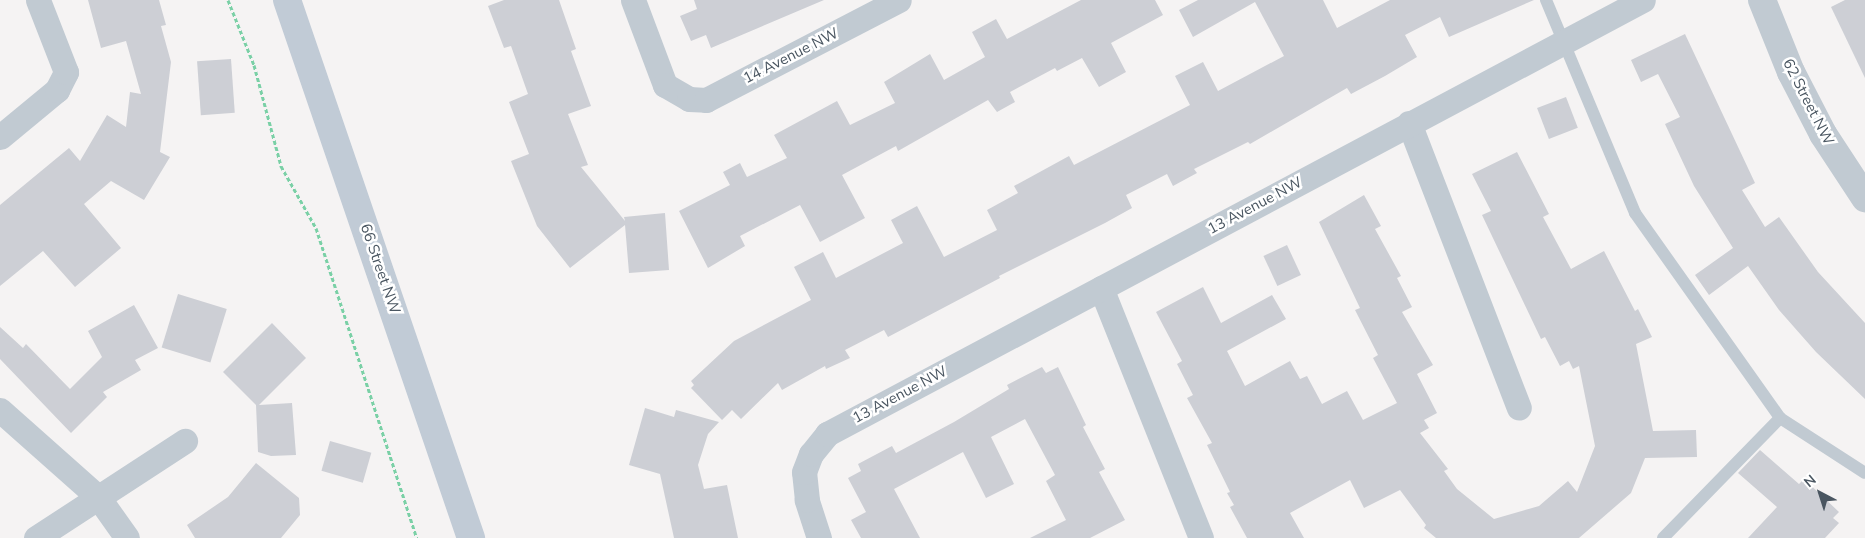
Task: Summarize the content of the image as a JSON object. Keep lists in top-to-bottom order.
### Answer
{
  "streets": {
    "main road": ["66 Street NW"],
    "street": ["14 Avenue NW", "62 Street NW", "13 Avenue NW"]
  },
  "north": "top left"
}
